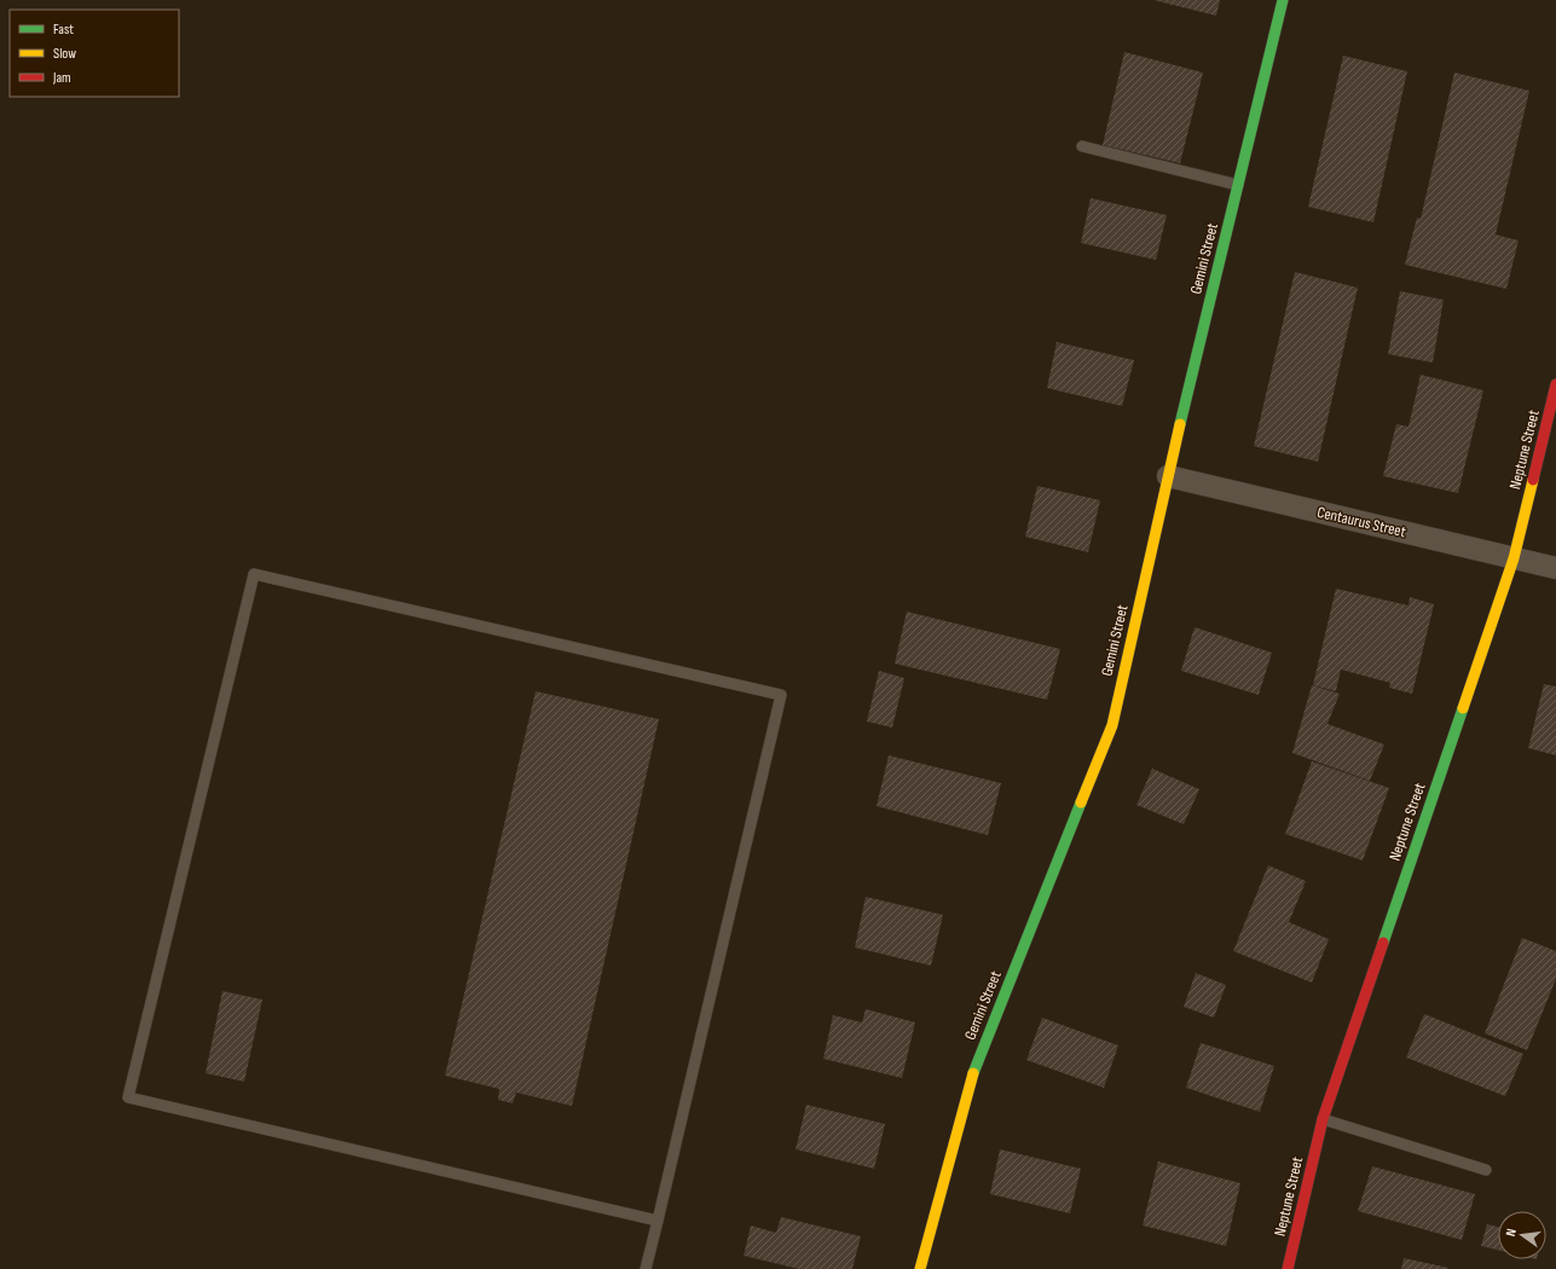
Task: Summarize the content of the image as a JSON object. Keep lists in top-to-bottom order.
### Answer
{
  "streets": {
    "street": ["Gemini Street", "Neptune Street", "Centaurus Street"]
  },
  "crossings": [
    ["Gemini Street", "Centaurus Street"],
    ["Neptune Street", "Centaurus Street"]
  ],
  "legend": ["Fast", "Slow", "Jam"],
  "north": "left"
}
